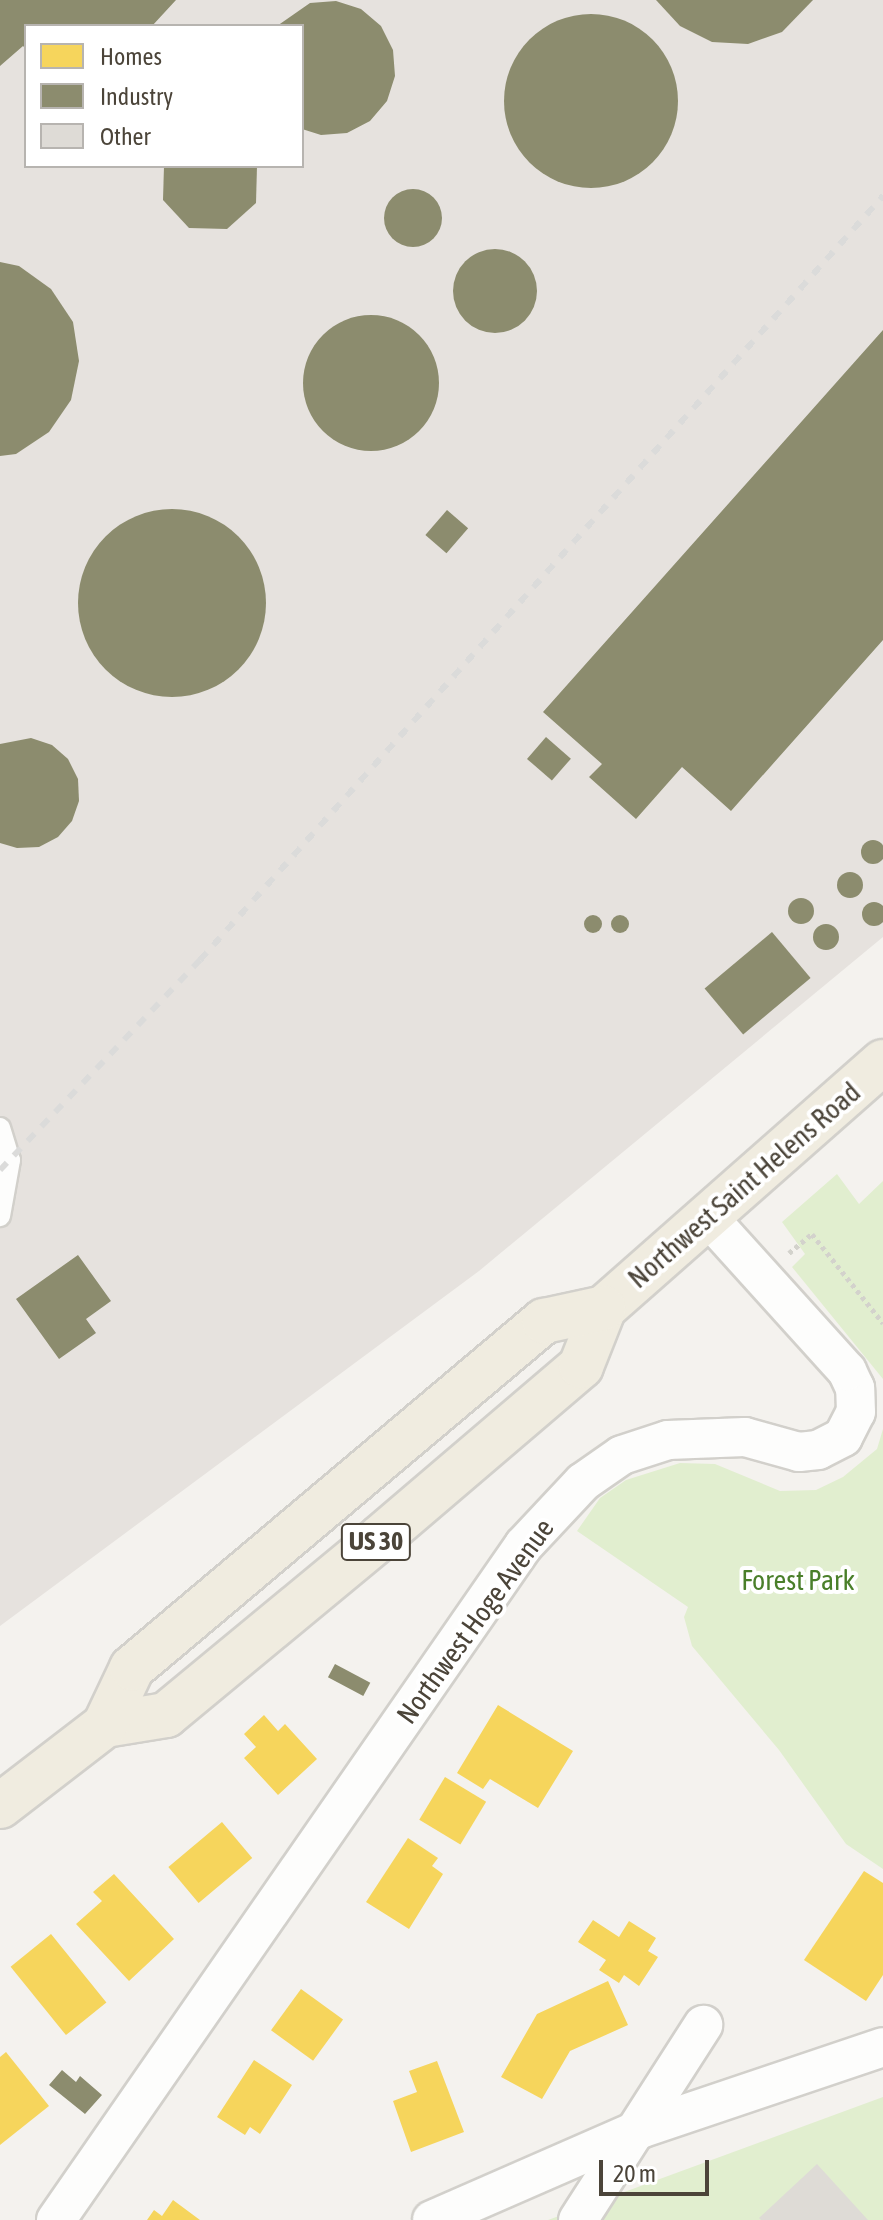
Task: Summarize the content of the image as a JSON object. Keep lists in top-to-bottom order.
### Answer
{
  "streets": {
    "highway": ["Northwest Saint Helens Road", "US 30"],
    "street": ["Northwest Hoge Avenue"]
  },
  "crossings": [
    ["Northwest Saint Helens Road", "Northwest Hoge Avenue"]
  ],
  "parks": ["Forest Park"],
  "legend": ["Homes", "Industry", "Other"],
  "scale_bar": "20 m"
}
